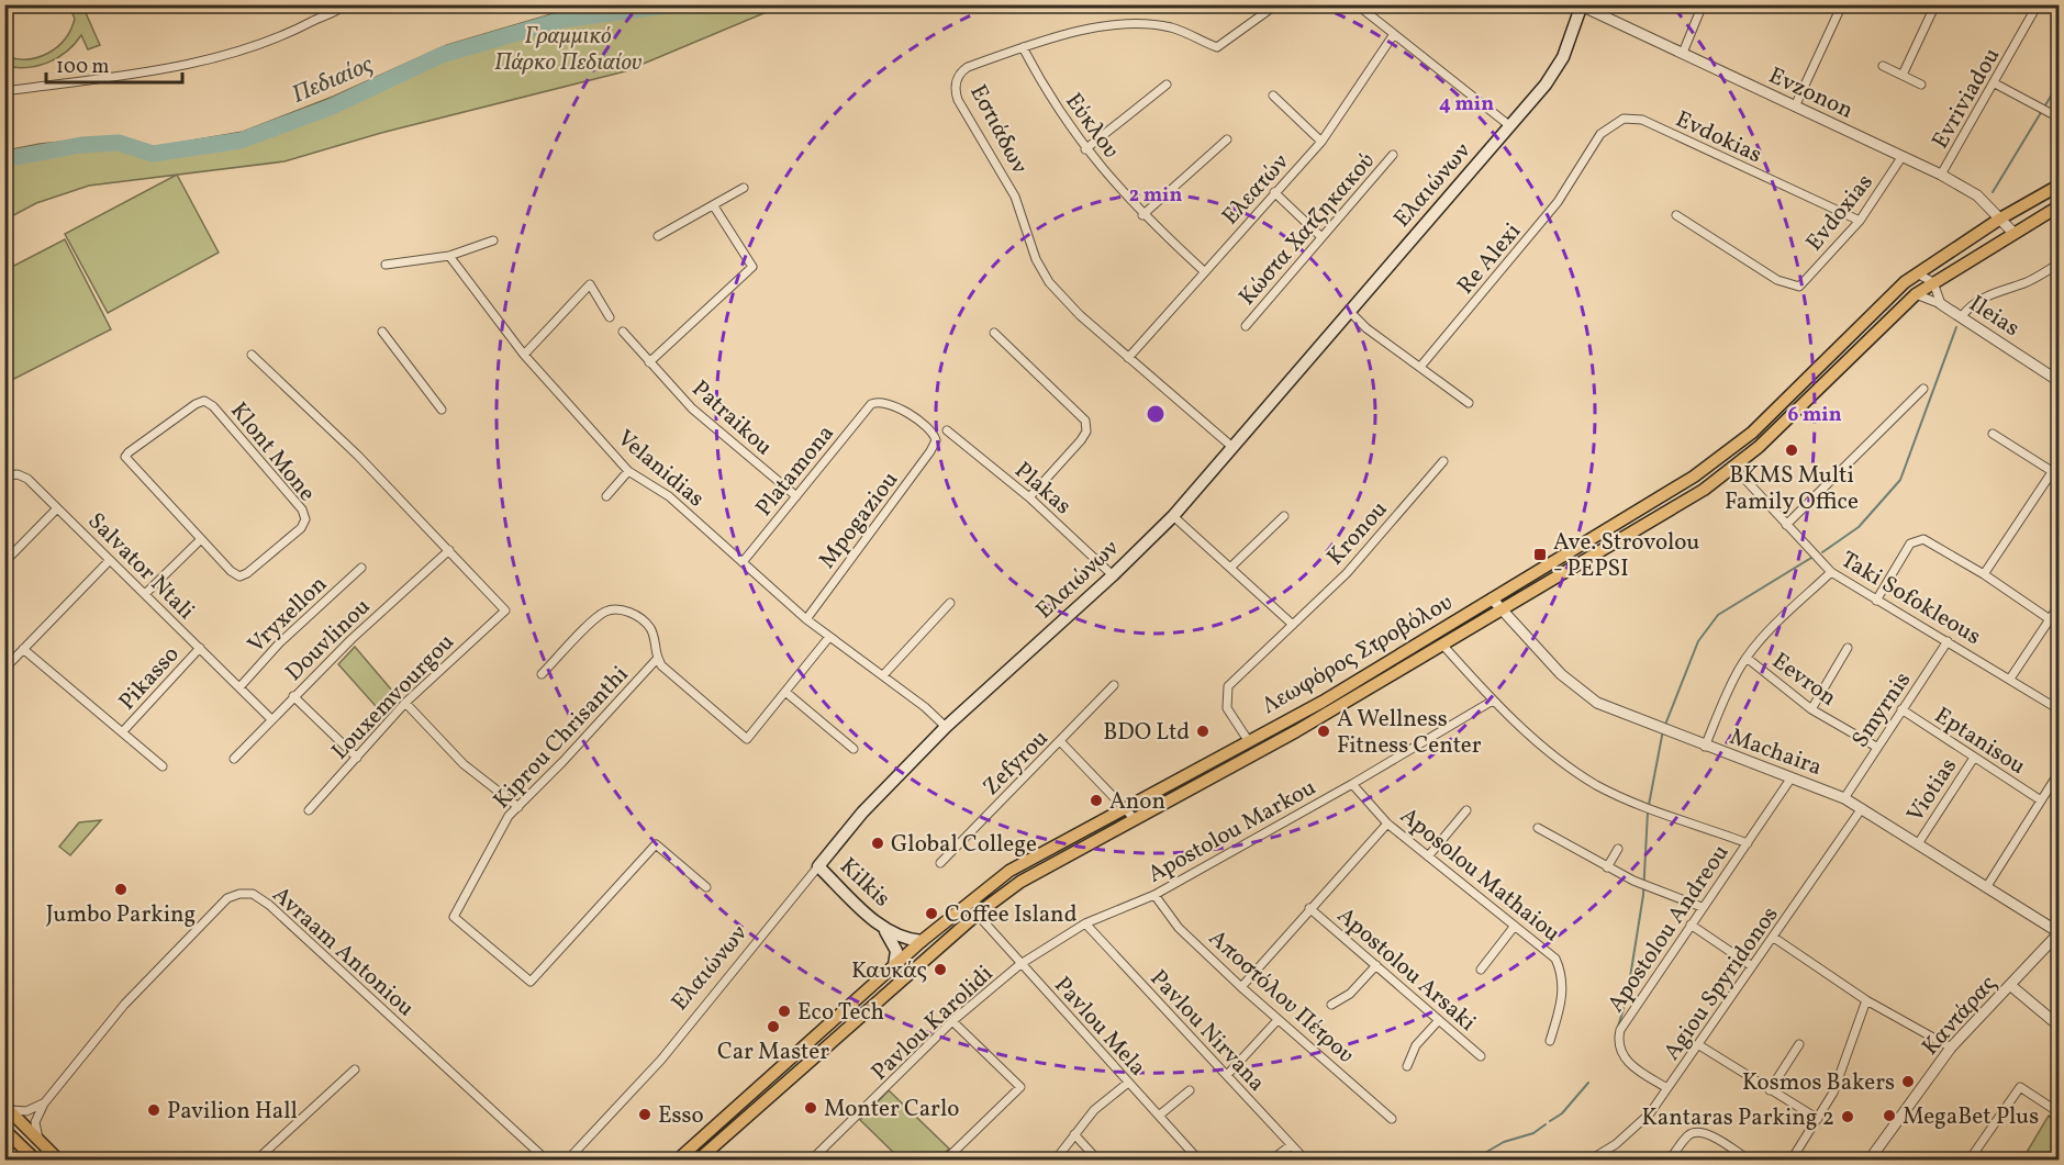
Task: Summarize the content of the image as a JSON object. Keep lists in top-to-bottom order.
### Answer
{
  "streets": {
    "main road": ["Ελαιώνων", "Λεωφόρος Στροβόλου", "Kilkis"],
    "street": [
      "Evzonon",
      "Evriviadou",
      "Εύκλου",
      "Εστιάδων",
      "Evdokias",
      "Ελεατών",
      "Evdoxias",
      "Κώστα Χατζηκακού",
      "Re Alexi",
      "Ileias",
      "Patraikou",
      "Klont Mone",
      "Velanidias",
      "Platamona",
      "Plakas",
      "Mpogaziou",
      "Kronou",
      "Salvator Ntali",
      "Taki Sofokleous",
      "Vryxellon",
      "Douvlinou",
      "Pikasso",
      "Eevron",
      "Louxemvourgou",
      "Smyrnis",
      "Kiprou Chrisanthi",
      "Eptanisou",
      "Machaira",
      "Zefyrou",
      "Viotias",
      "Apostolou Markou",
      "Aposolou Mathaiou",
      "Apostolou Andreou",
      "Avraam Antoniou",
      "Apostolou Arsaki",
      "Agiou Spyridonos",
      "Αποστόλου Πέτρου",
      "Καντάρας",
      "Pavlou Karolidi",
      "Pavlou Mela",
      "Pavlou Nirvana"
    ]
  },
  "crossings": [
    ["Evzonon", "Evriviadou"],
    ["Evzonon", "Ελαιώνων"],
    ["Evzonon", "Evdoxias"],
    ["Evzonon", "Λεωφόρος Στροβόλου"],
    ["Εύκλου", "Εστιάδων"],
    ["Εύκλου", "Ελεατών"],
    ["Εστιάδων", "Ελαιώνων"],
    ["Εστιάδων", "Ελεατών"],
    ["Evdokias", "Evdoxias"],
    ["Evdokias", "Re Alexi"],
    ["Ελαιώνων", "Velanidias"],
    ["Ελαιώνων", "Plakas"],
    ["Ελαιώνων", "Kilkis"],
    ["Ileias", "Λεωφόρος Στροβόλου"],
    ["Patraikou", "Platamona"],
    ["Velanidias", "Platamona"],
    ["Velanidias", "Mpogaziou"],
    ["Platamona", "Mpogaziou"],
    ["Kronou", "Λεωφόρος Στροβόλου"],
    ["Salvator Ntali", "Vryxellon"],
    ["Salvator Ntali", "Douvlinou"],
    ["Salvator Ntali", "Pikasso"],
    ["Taki Sofokleous", "Λεωφόρος Στροβόλου"],
    ["Taki Sofokleous", "Smyrnis"],
    ["Douvlinou", "Louxemvourgou"],
    ["Λεωφόρος Στροβόλου", "Machaira"],
    ["Λεωφόρος Στροβόλου", "Kilkis"],
    ["Λεωφόρος Στροβόλου", "Pavlou Mela"],
    ["Eevron", "Smyrnis"],
    ["Smyrnis", "Eptanisou"],
    ["Smyrnis", "Machaira"],
    ["Eptanisou", "Viotias"],
    ["Machaira", "Viotias"],
    ["Machaira", "Apostolou Andreou"],
    ["Machaira", "Agiou Spyridonos"],
    ["Machaira", "Καντάρας"],
    ["Apostolou Markou", "Aposolou Mathaiou"],
    ["Apostolou Markou", "Αποστόλου Πέτρου"],
    ["Apostolou Markou", "Pavlou Karolidi"],
    ["Apostolou Markou", "Pavlou Nirvana"],
    ["Apostolou Andreou", "Agiou Spyridonos"],
    ["Pavlou Karolidi", "Pavlou Mela"],
    ["Pavlou Karolidi", "Pavlou Nirvana"]
  ],
  "water": ["Πεδιαίος"],
  "parks": ["Γραμμικό Πάρκο Πεδιαίου"],
  "places": {
    "other": [
      "BKMS Multi Family Office",
      "BDO Ltd",
      "A Wellness Fitness Center",
      "Anon",
      "Global College",
      "Jumbo Parking",
      "Coffee Island",
      "Καυκάς",
      "Eco Tech",
      "Car Master",
      "Kosmos Bakers",
      "Monter Carlo",
      "Pavilion Hall",
      "Esso",
      "MegaBet Plus",
      "Kantaras Parking 2"
    ],
    "transit": ["Ave. Strovolou - PEPSI"]
  },
  "scale_bar": "100 m",
  "rings": ["4 min", "2 min", "6 min"]
}
